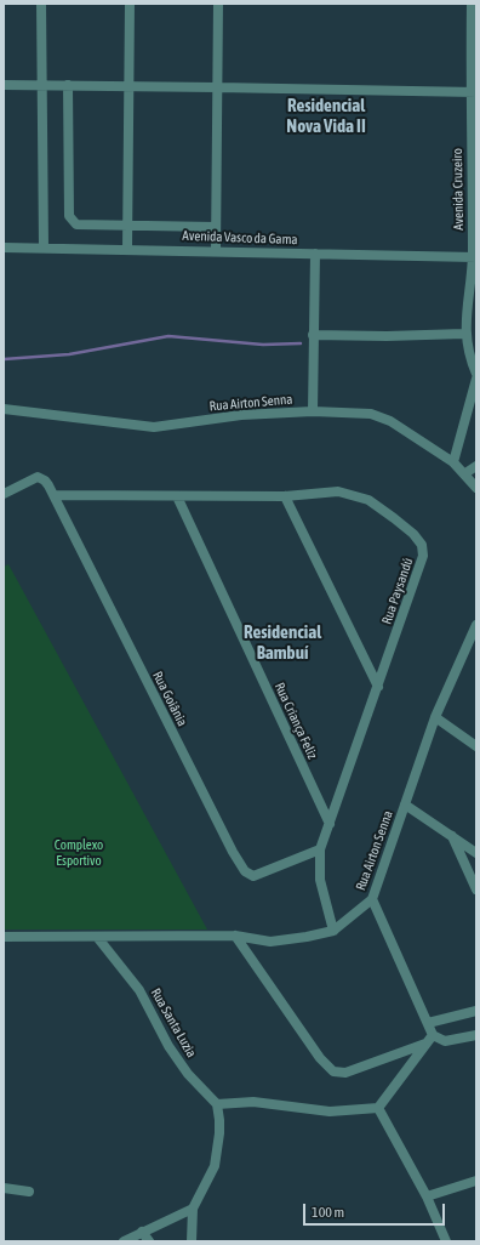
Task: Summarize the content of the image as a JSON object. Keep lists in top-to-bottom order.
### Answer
{
  "streets": {
    "street": [
      "Avenida Cruzeiro",
      "Avenida Vasco da Gama",
      "Rua Airton Senna",
      "Rua Paysandú",
      "Rua Goiânia",
      "Rua Criança Feliz",
      "Rua Santa Luzia"
    ]
  },
  "crossings": [
    ["Avenida Cruzeiro", "Avenida Vasco da Gama"],
    ["Rua Airton Senna", "Rua Paysandú"],
    ["Rua Airton Senna", "Rua Santa Luzia"],
    ["Rua Paysandú", "Rua Goiânia"],
    ["Rua Paysandú", "Rua Criança Feliz"]
  ],
  "districts": ["Residencial Nova Vida II", "Residencial Bambuí"],
  "parks": ["Complexo Esportivo"],
  "scale_bar": "100 m"
}
